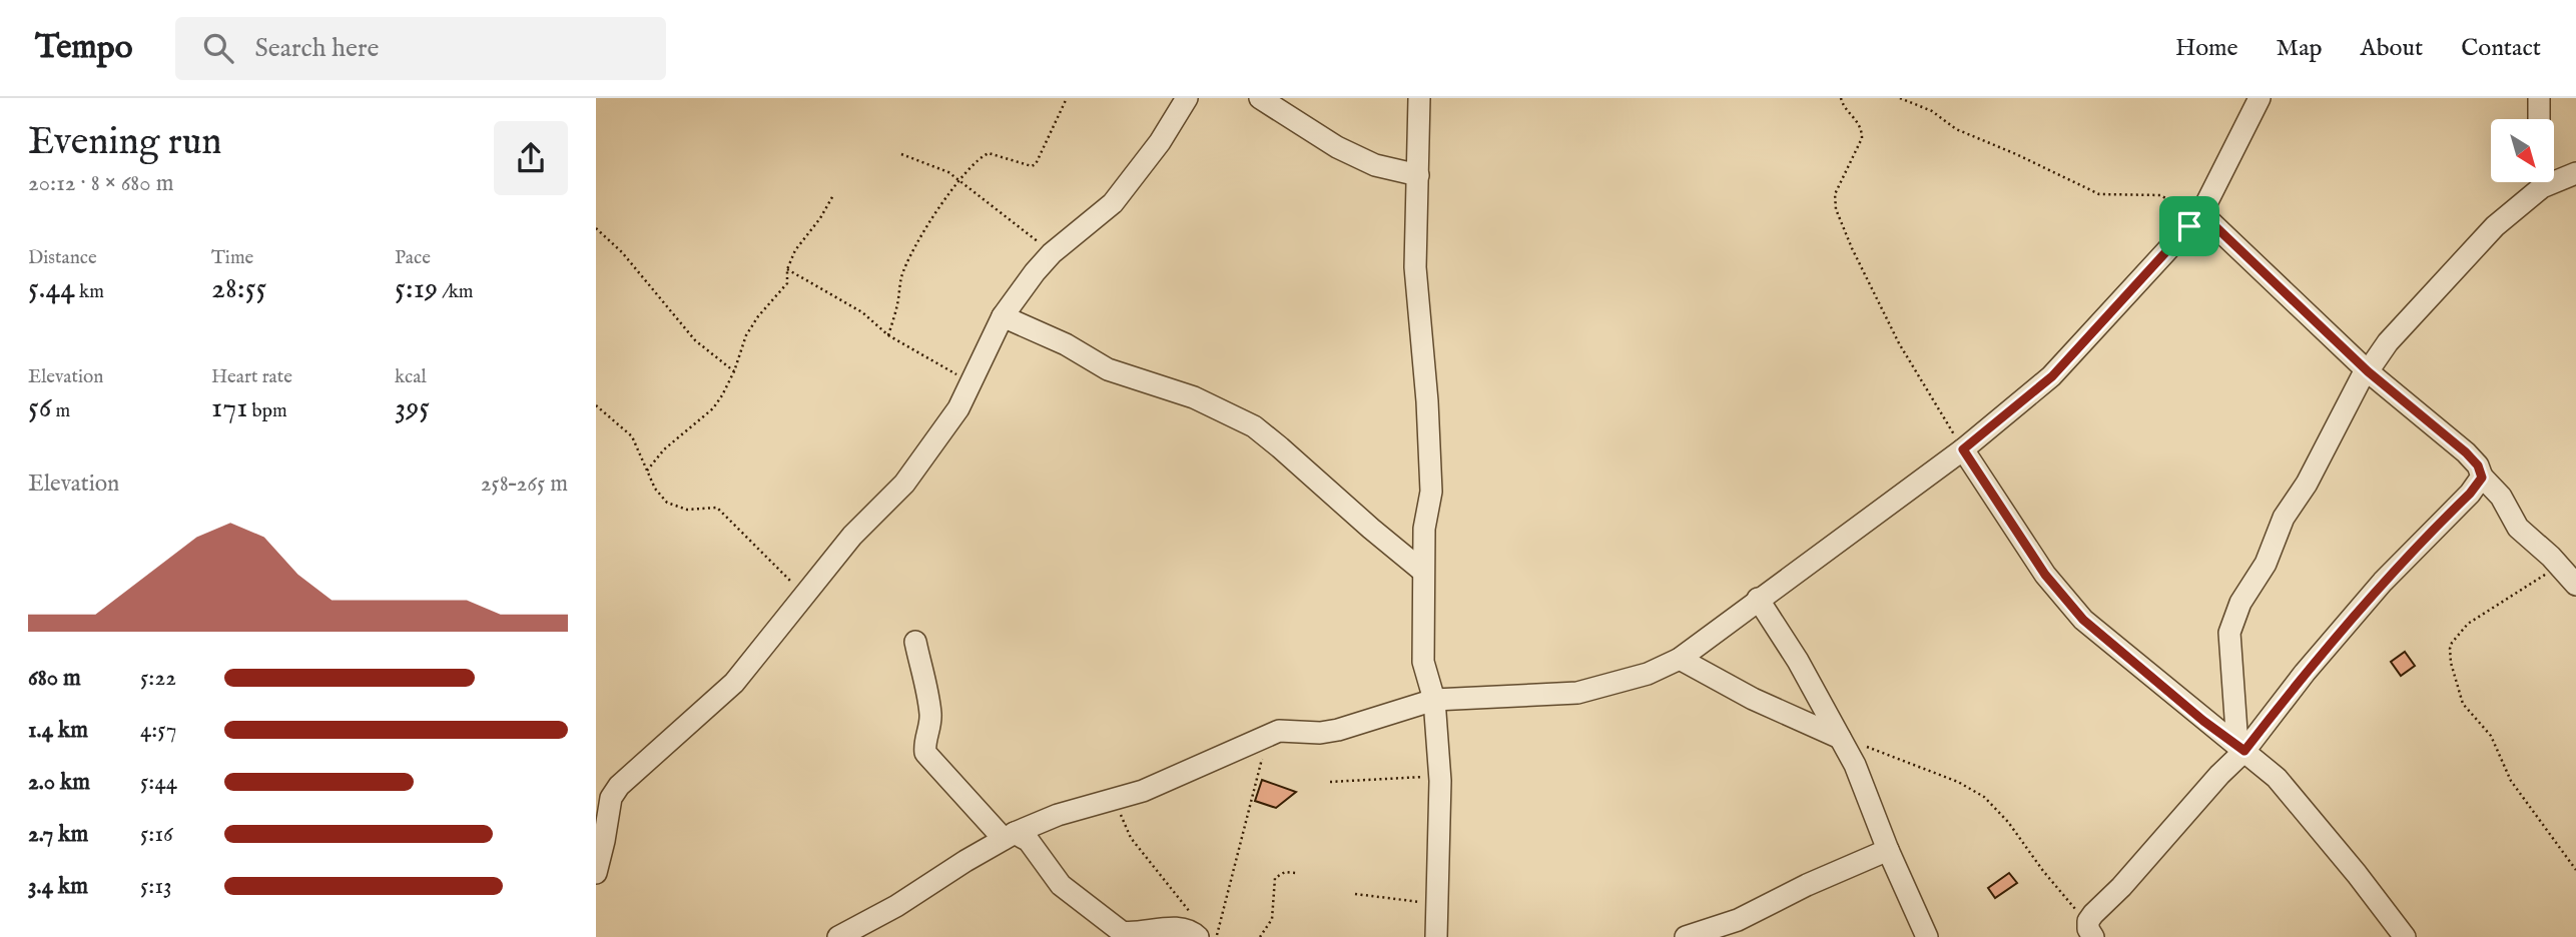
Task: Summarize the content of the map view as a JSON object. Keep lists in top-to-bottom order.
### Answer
{
  "north": "bottom right",
  "page": {
    "header": "Tempo",
    "search": "Search here",
    "nav": [
      "Home",
      "Map",
      "About",
      "Contact"
    ],
    "heading": ["Evening run", "20:12 · 8 × 680 m"],
    "stats": [
      ["Distance", "5.44 km"],
      ["Time", "28:55"],
      ["Pace", "5:19 /km"],
      ["Elevation", "56 m"],
      ["Heart rate", "171 bpm"],
      ["kcal", "395"]
    ],
    "chart": ["Elevation", "258–265 m"],
    "list": [
      {
        "name": "680 m",
        "note": "5:22"
      },
      {
        "name": "1.4 km",
        "note": "4:57"
      },
      {
        "name": "2.0 km",
        "note": "5:44"
      },
      {
        "name": "2.7 km",
        "note": "5:16"
      },
      {
        "name": "3.4 km",
        "note": "5:13"
      }
    ]
  }
}
